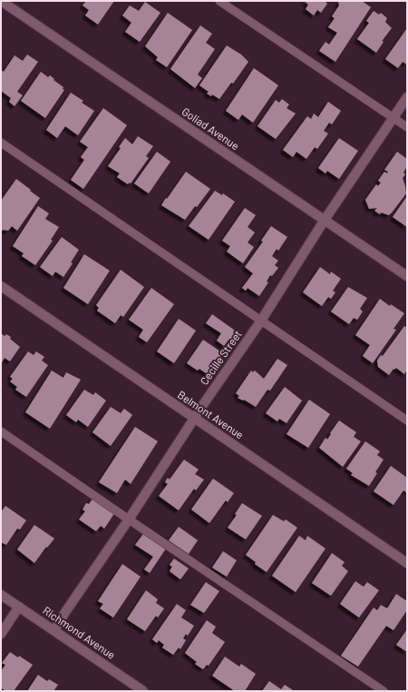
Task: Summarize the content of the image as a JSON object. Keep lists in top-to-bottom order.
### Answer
{
  "streets": {
    "street": [
      "Goliad Avenue",
      "Cecille Street",
      "Belmont Avenue",
      "Richmond Avenue"
    ]
  },
  "crossings": [
    ["Goliad Avenue", "Cecille Street"],
    ["Cecille Street", "Belmont Avenue"],
    ["Cecille Street", "Richmond Avenue"]
  ]
}
